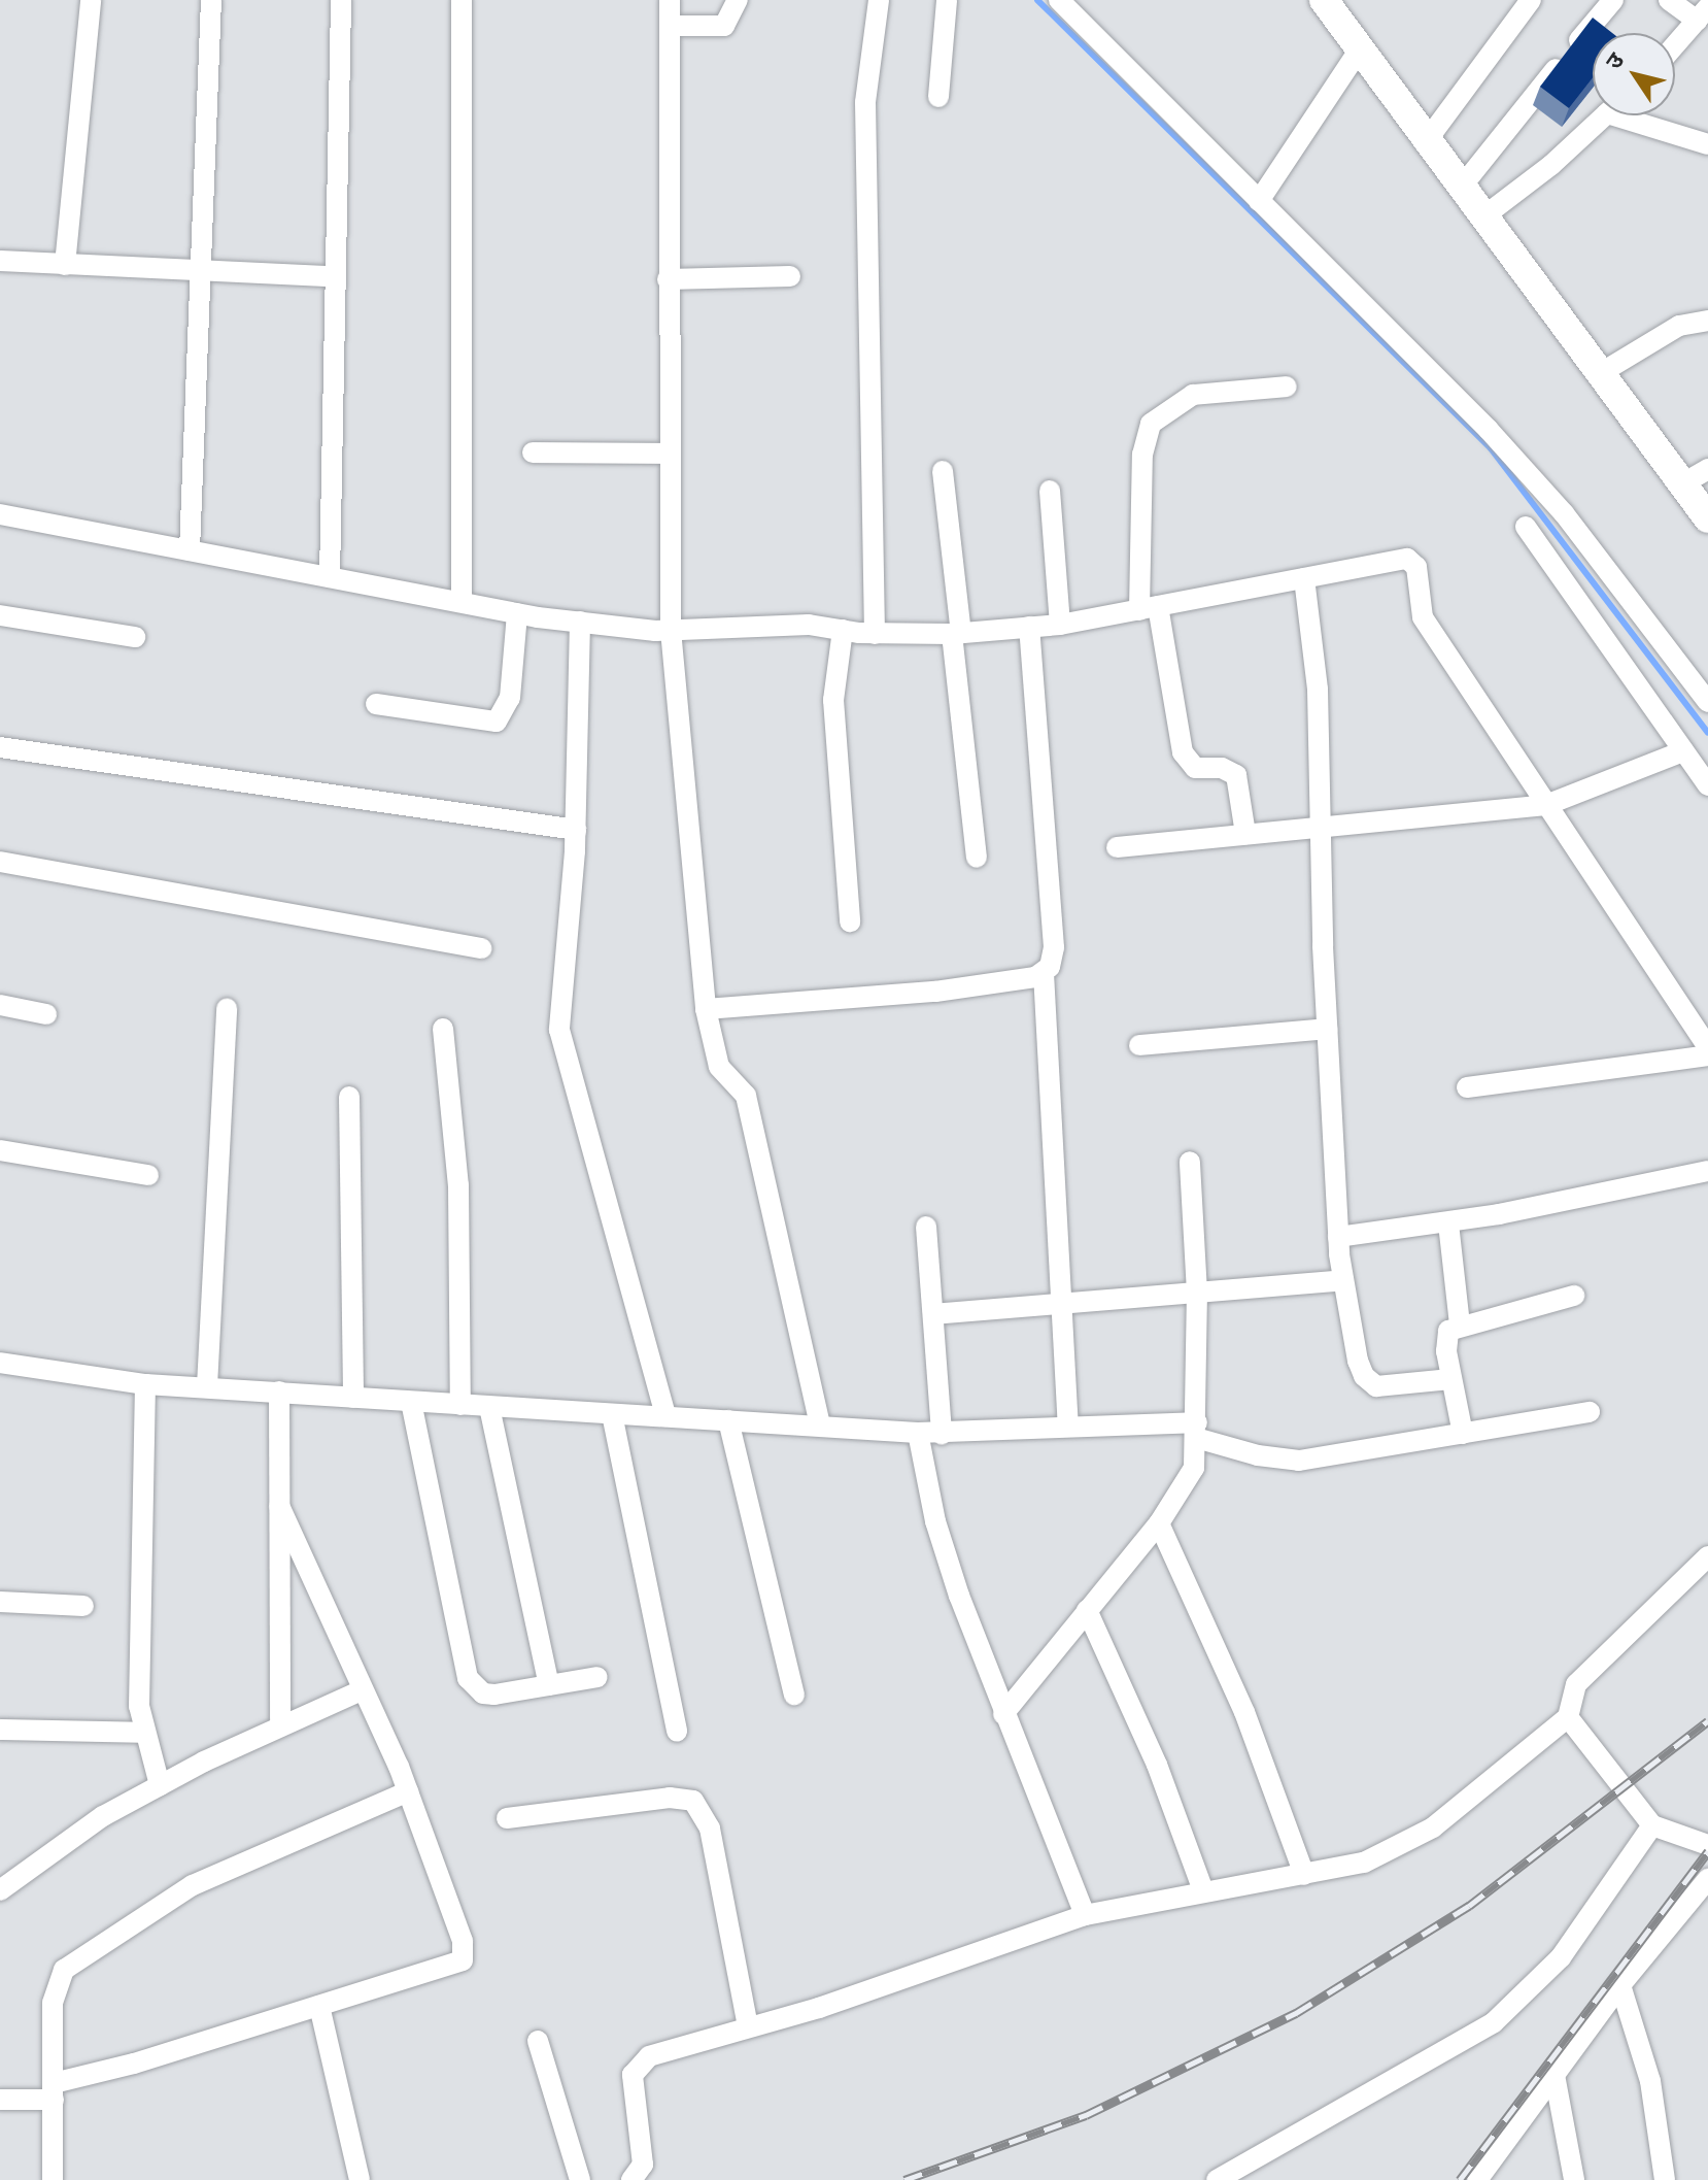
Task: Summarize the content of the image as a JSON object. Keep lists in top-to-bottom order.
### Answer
{
  "north": "top left"
}
